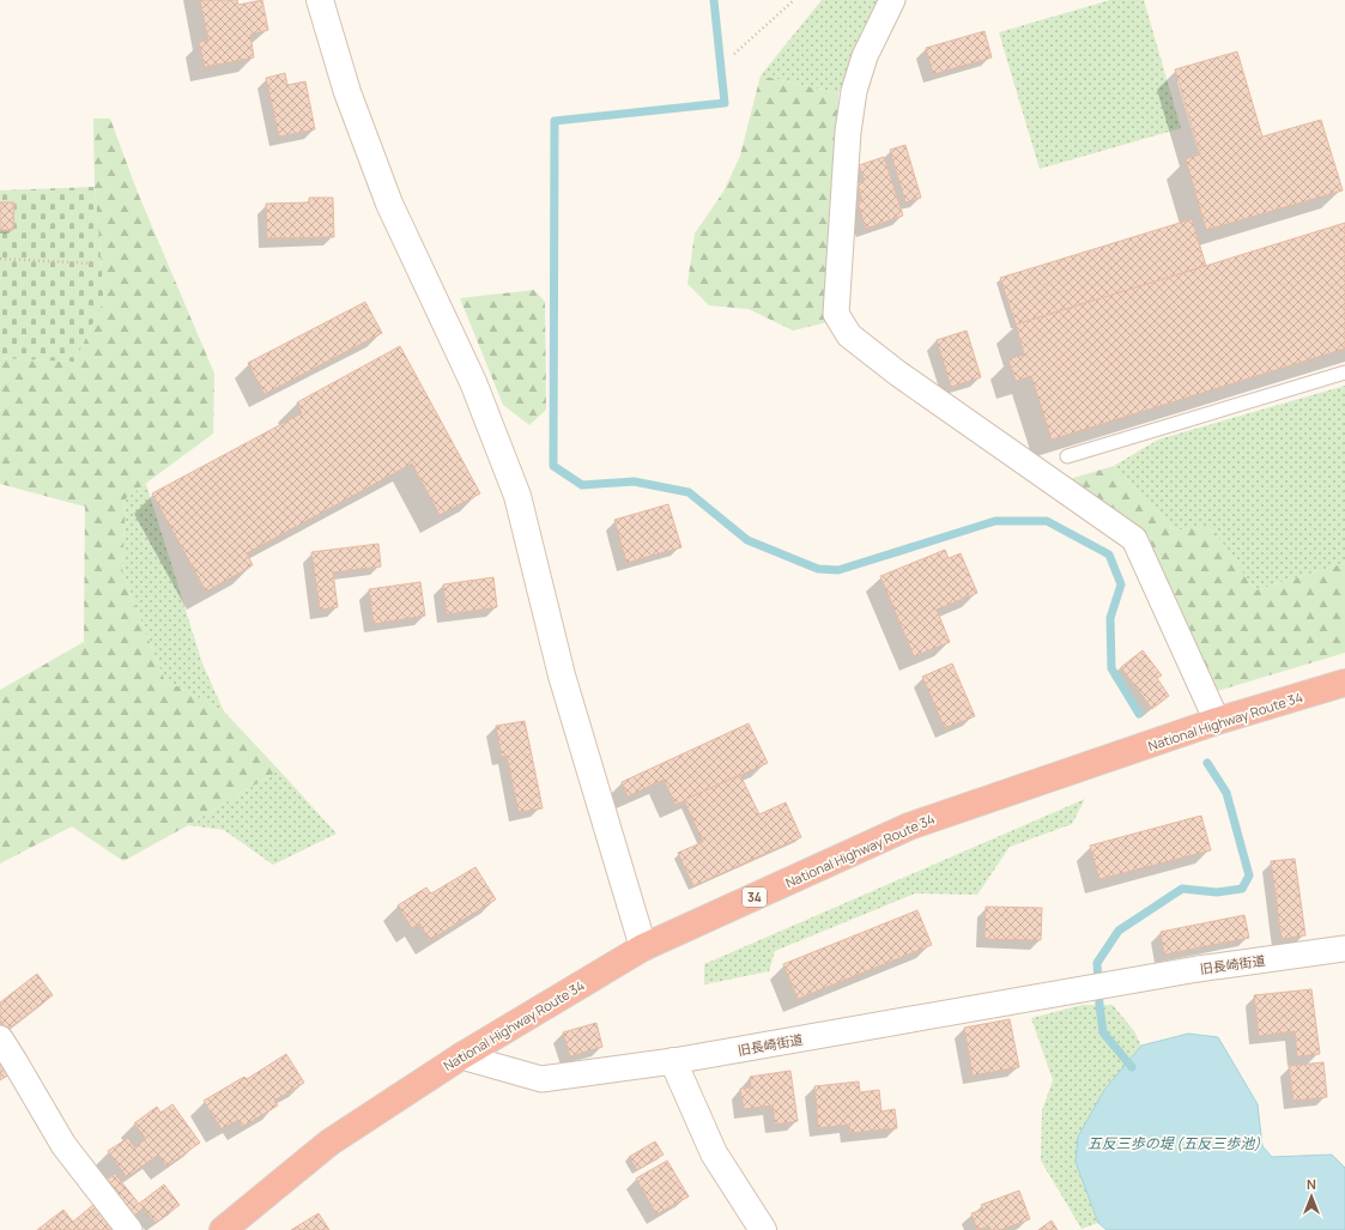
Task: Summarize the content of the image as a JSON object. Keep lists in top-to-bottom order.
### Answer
{
  "streets": {
    "highway": ["National Highway Route 34", "34"],
    "street": ["旧長崎街道"]
  },
  "crossings": [
    ["National Highway Route 34", "旧長崎街道"]
  ],
  "water": ["五反三歩の堤 (五反三歩池)"],
  "north": "top"
}
